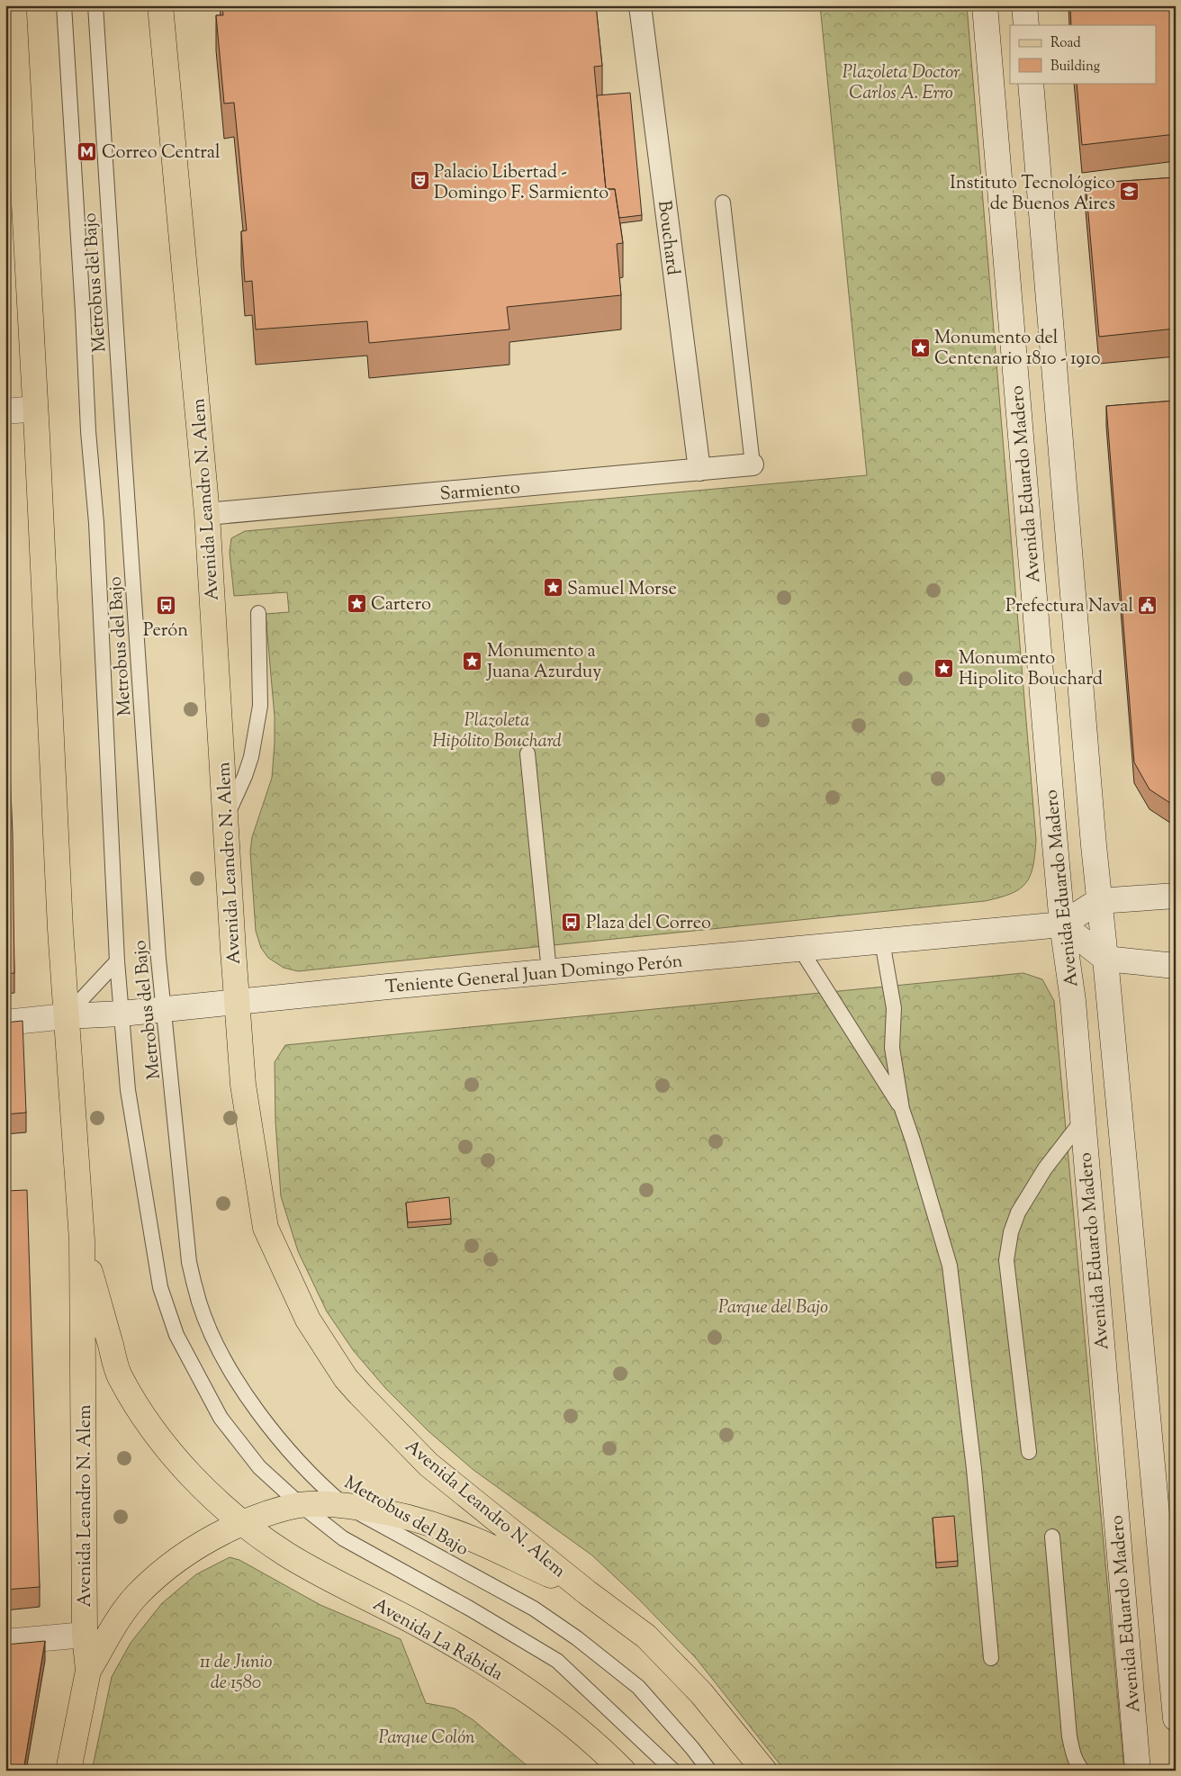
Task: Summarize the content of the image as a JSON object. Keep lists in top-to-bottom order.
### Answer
{
  "streets": {
    "main road": [
      "Avenida Eduardo Madero",
      "Avenida Leandro N. Alem",
      "Teniente General Juan Domingo Perón",
      "Avenida La Rábida"
    ],
    "street": ["Bouchard", "Sarmiento"],
    "lane": ["Metrobus del Bajo"]
  },
  "crossings": [
    ["Bouchard", "Sarmiento"],
    ["Metrobus del Bajo", "Avenida Leandro N. Alem"],
    ["Metrobus del Bajo", "Teniente General Juan Domingo Perón"],
    ["Avenida Eduardo Madero", "Teniente General Juan Domingo Perón"],
    ["Sarmiento", "Avenida Leandro N. Alem"],
    ["Avenida Leandro N. Alem", "Teniente General Juan Domingo Perón"],
    ["Avenida Leandro N. Alem", "Avenida La Rábida"]
  ],
  "parks": [
    "Plazoleta Doctor Carlos A. Erro",
    "Plazoleta Hipólito Bouchard",
    "Parque del Bajo",
    "11 de Junio de 1580",
    "Parque Colón"
  ],
  "places": {
    "metro station": ["Correo Central"],
    "theatre": ["Palacio Libertad - Domingo F. Sarmiento"],
    "school or university": ["Instituto Tecnológico de Buenos Aires"],
    "place": [
      "Monumento del Centenario 1810 - 1910",
      "Samuel Morse",
      "Cartero",
      "Monumento a Juana Azurduy",
      "Monumento Hipolito Bouchard"
    ],
    "public building": ["Prefectura Naval"],
    "bus stop": ["Perón", "Plaza del Correo"]
  },
  "legend": ["Road", "Building"]
}
